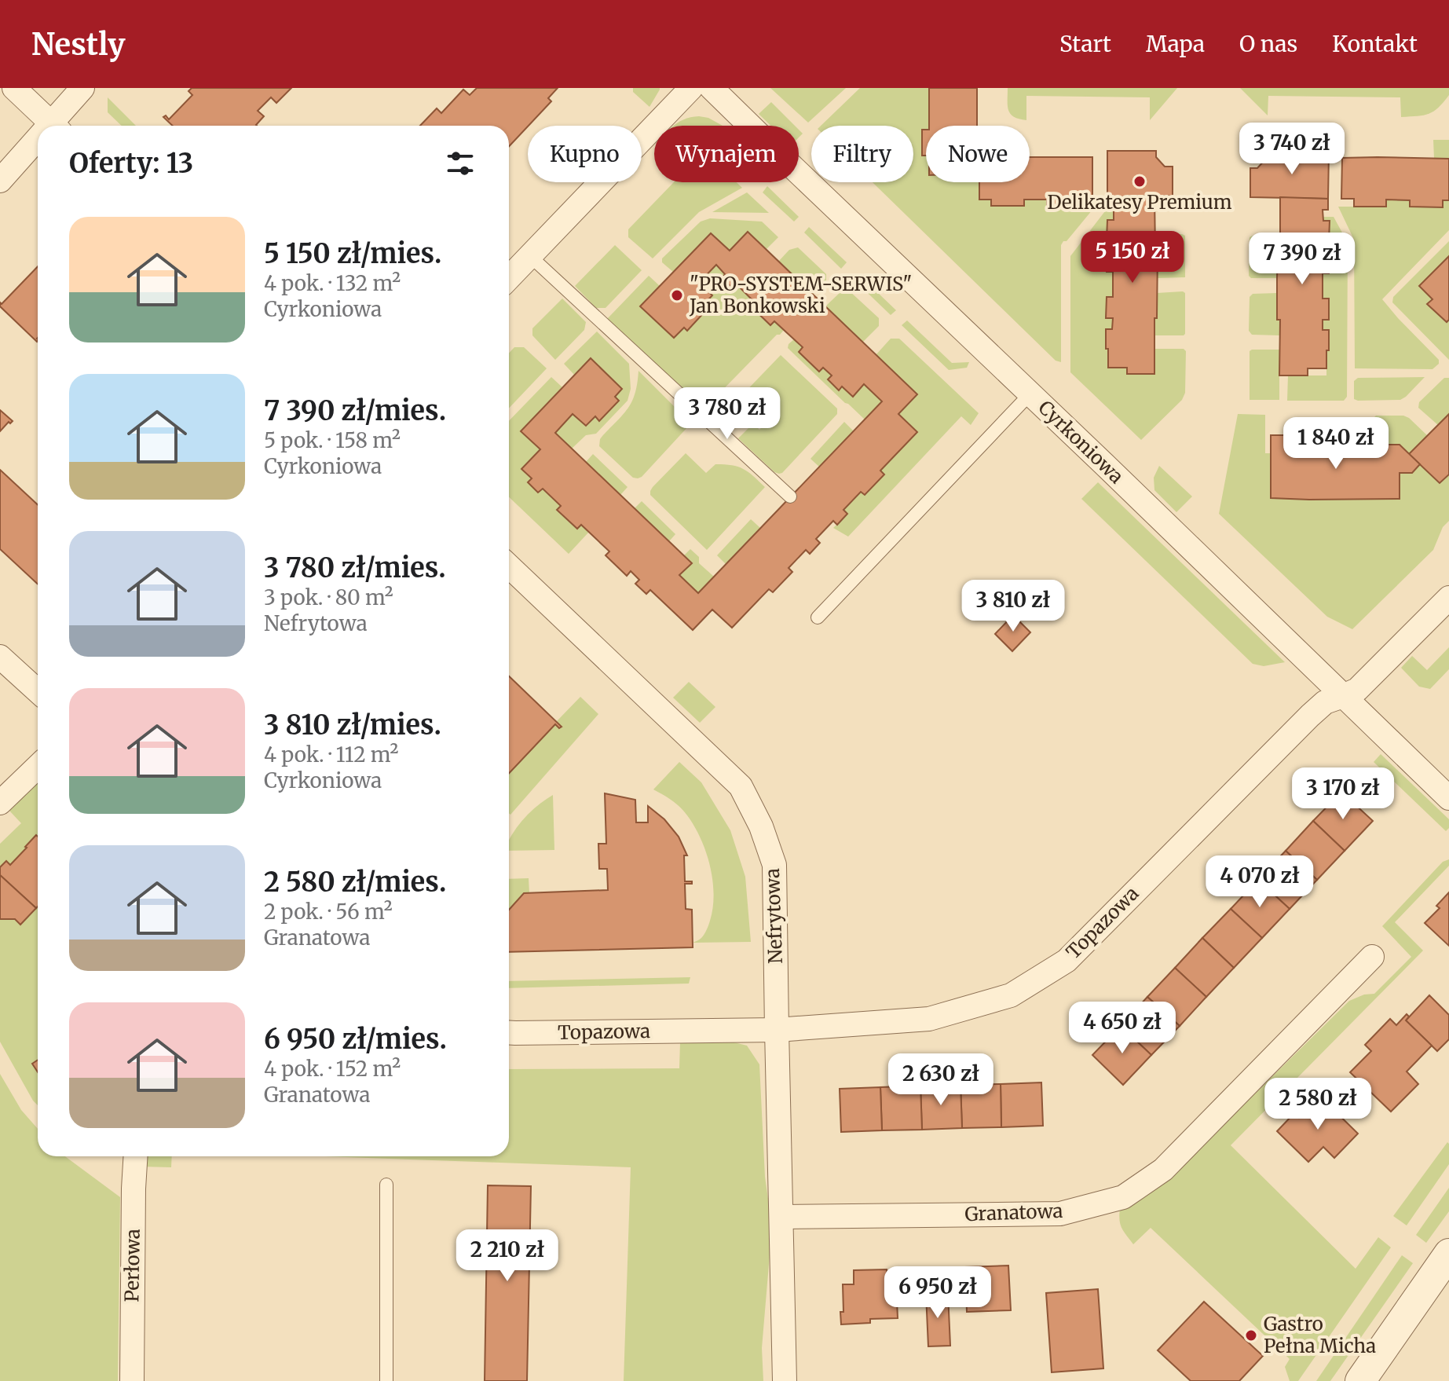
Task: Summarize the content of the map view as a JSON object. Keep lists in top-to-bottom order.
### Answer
{
  "streets": {
    "street": [
      "Cyrkoniowa",
      "Nefrytowa",
      "Topazowa",
      "Granatowa",
      "Perłowa"
    ]
  },
  "crossings": [
    ["Cyrkoniowa", "Topazowa"],
    ["Nefrytowa", "Topazowa"],
    ["Nefrytowa", "Granatowa"]
  ],
  "places": ["Delikatesy Premium", "\"PRO-SYSTEM-SERWIS\" Jan Bonkowski", "Gastro Pełna Micha"],
  "page": {
    "header": "Nestly",
    "nav": [
      "Start",
      "Mapa",
      "O nas",
      "Kontakt"
    ],
    "price": [
      "3 740 zł",
      "5 150 zł",
      "7 390 zł",
      "3 780 zł",
      "1 840 zł",
      "3 810 zł",
      "3 170 zł",
      "4 070 zł",
      "4 650 zł",
      "2 630 zł",
      "2 580 zł",
      "2 210 zł",
      "6 950 zł"
    ],
    "chip": [
      "Kupno",
      "Wynajem",
      "Filtry",
      "Nowe"
    ],
    "heading": "Oferty: 13",
    "list": [
      {
        "name": "5 150 zł/mies.",
        "note": "4 pok. · 132 m² · Cyrkoniowa"
      },
      {
        "name": "7 390 zł/mies.",
        "note": "5 pok. · 158 m² · Cyrkoniowa"
      },
      {
        "name": "3 780 zł/mies.",
        "note": "3 pok. · 80 m² · Nefrytowa"
      },
      {
        "name": "3 810 zł/mies.",
        "note": "4 pok. · 112 m² · Cyrkoniowa"
      },
      {
        "name": "2 580 zł/mies.",
        "note": "2 pok. · 56 m² · Granatowa"
      },
      {
        "name": "6 950 zł/mies.",
        "note": "4 pok. · 152 m² · Granatowa"
      }
    ]
  }
}
